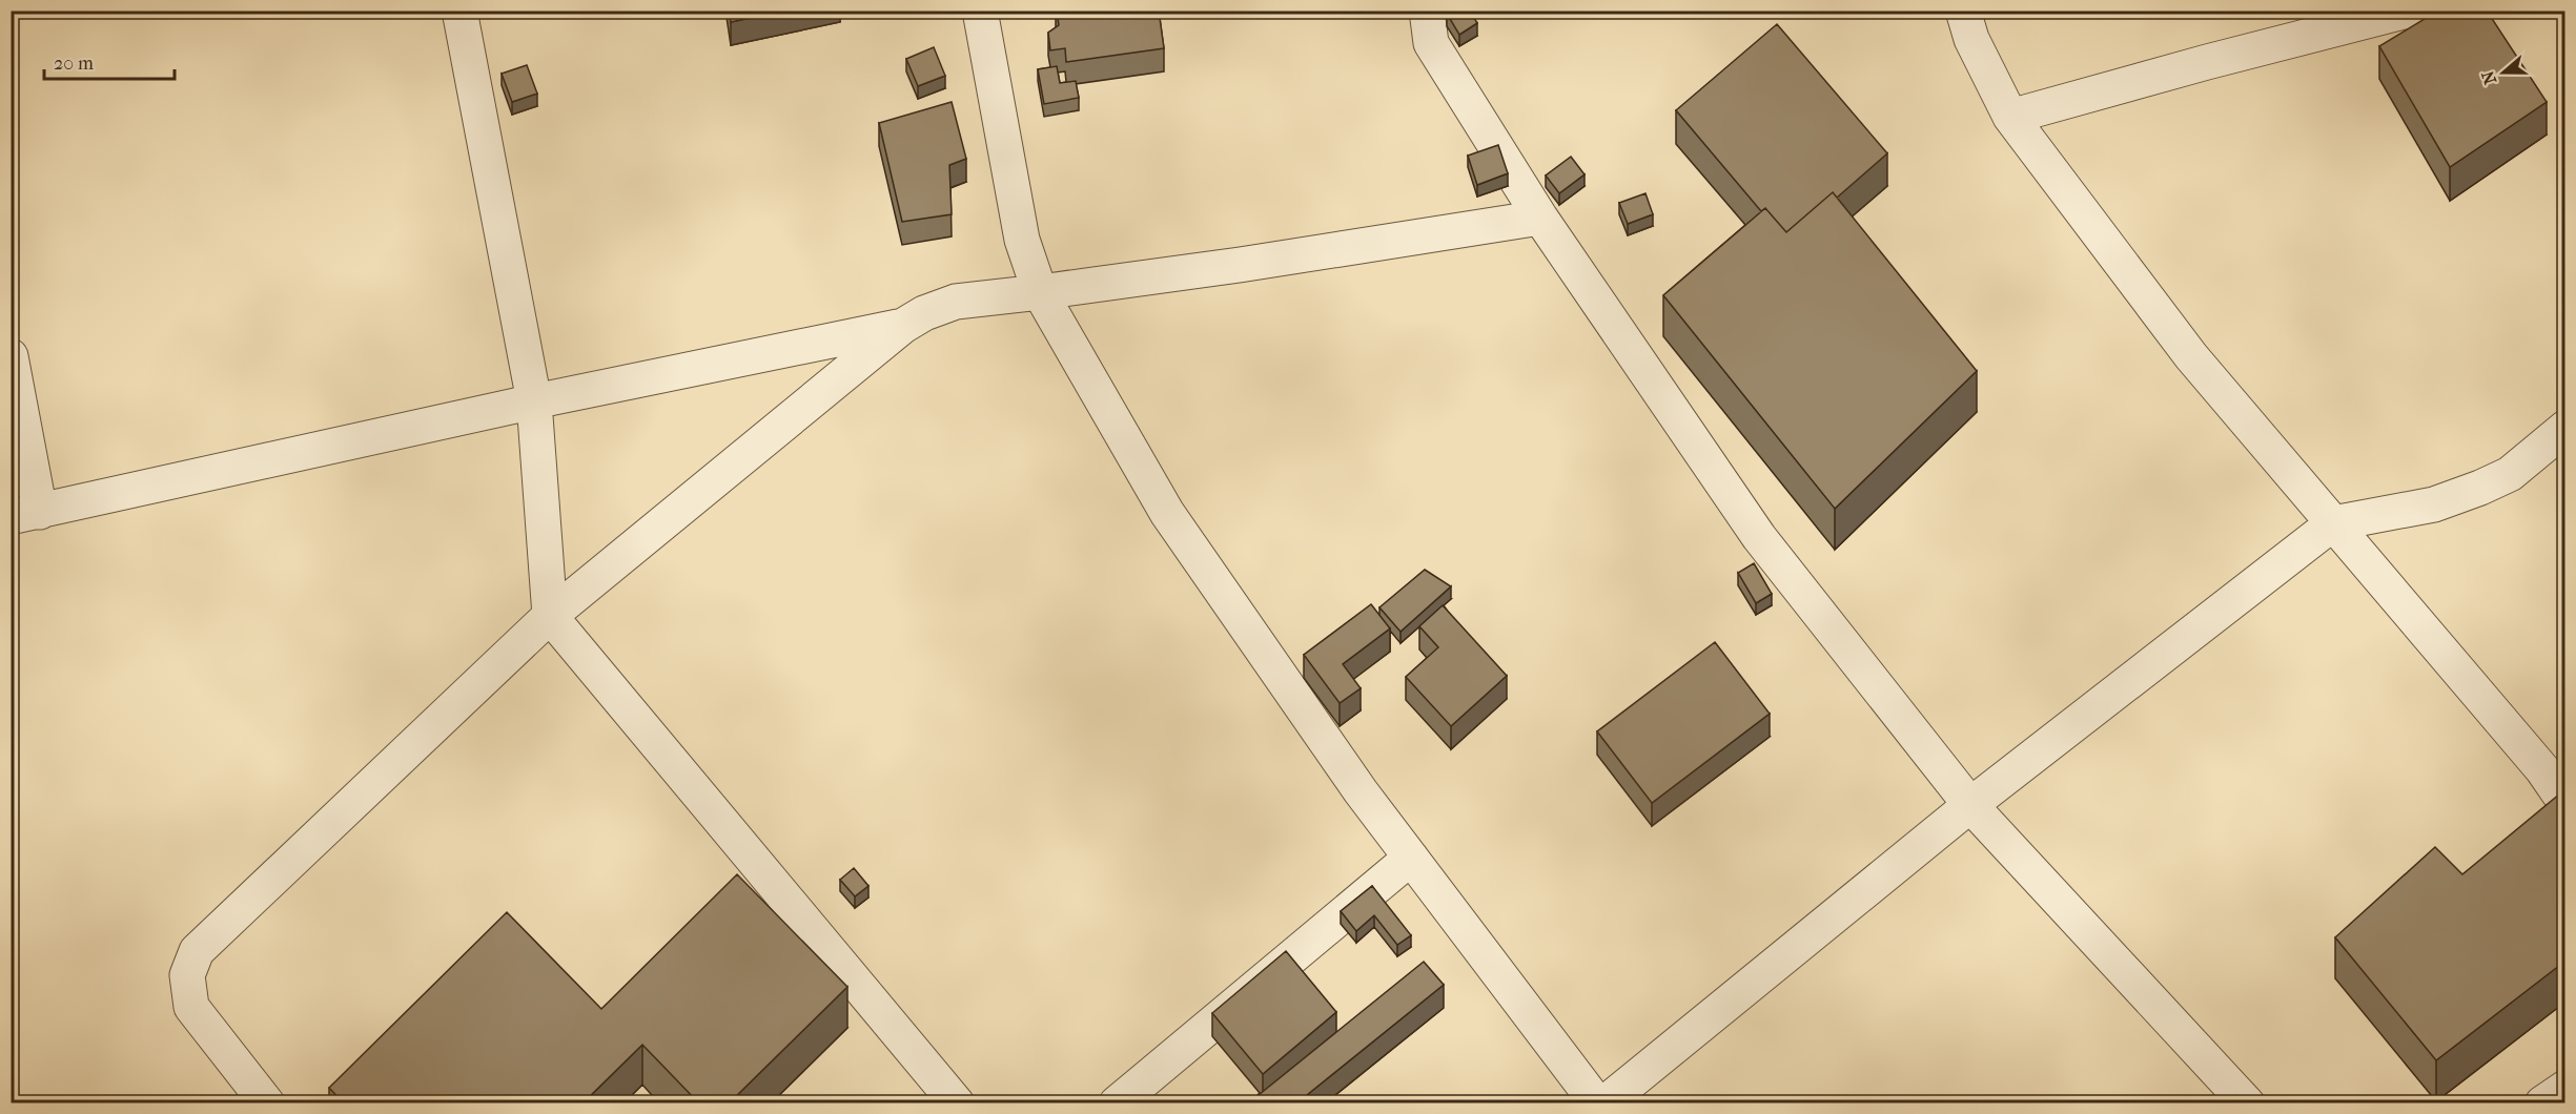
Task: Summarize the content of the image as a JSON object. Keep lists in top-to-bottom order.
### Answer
{
  "scale_bar": "20 m",
  "north": "left"
}
